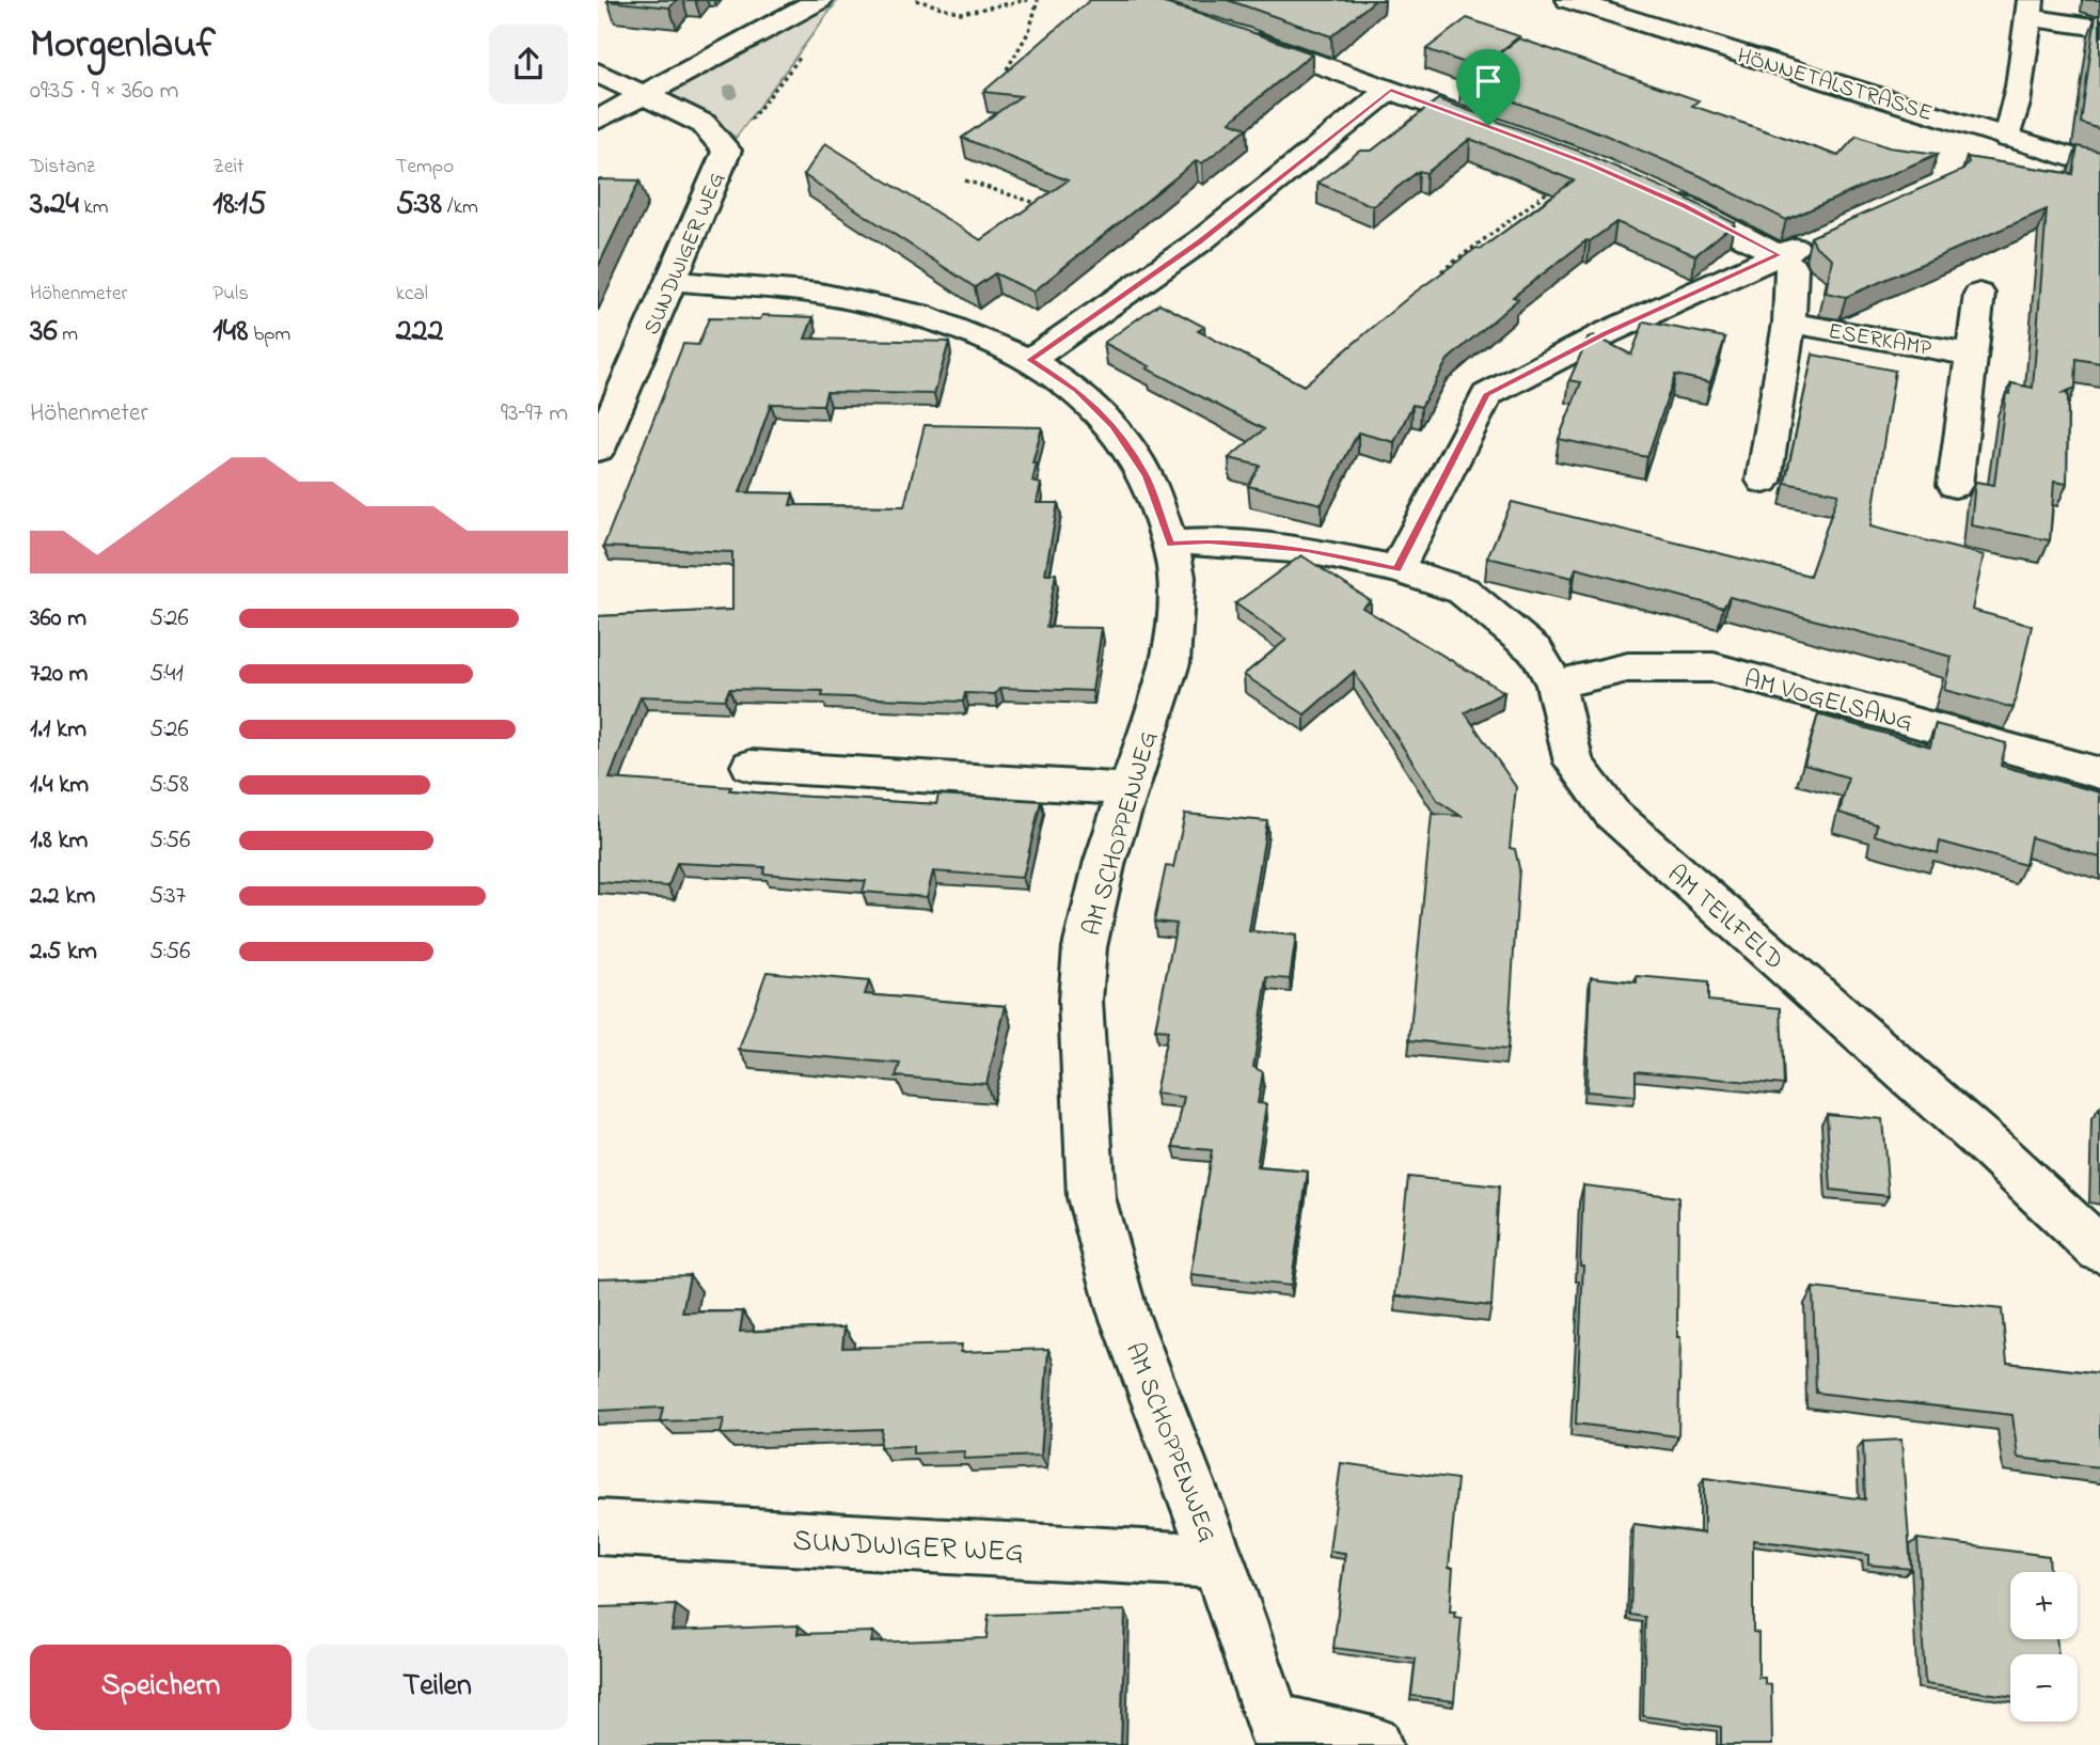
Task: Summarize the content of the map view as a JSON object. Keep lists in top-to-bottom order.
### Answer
{
  "streets": {
    "street": [
      "HÖNNETALSTRASSE",
      "SUNDWIGER WEG",
      "ESERKAMP",
      "AM VOGELSANG",
      "AM SCHOPPENWEG",
      "AM TEILFELD"
    ]
  },
  "crossings": [
    ["SUNDWIGER WEG", "AM SCHOPPENWEG"],
    ["AM VOGELSANG", "AM TEILFELD"],
    ["AM SCHOPPENWEG", "AM TEILFELD"]
  ],
  "page": {
    "heading": ["Morgenlauf", "09:35 · 9 × 360 m"],
    "stats": [
      ["Distanz", "3.24 km"],
      ["Zeit", "18:15"],
      ["Tempo", "5:38 /km"],
      ["Höhenmeter", "36 m"],
      ["Puls", "148 bpm"],
      ["kcal", "222"]
    ],
    "chart": ["Höhenmeter", "93–97 m"],
    "list": [
      {
        "name": "360 m",
        "note": "5:26"
      },
      {
        "name": "720 m",
        "note": "5:41"
      },
      {
        "name": "1.1 km",
        "note": "5:26"
      },
      {
        "name": "1.4 km",
        "note": "5:58"
      },
      {
        "name": "1.8 km",
        "note": "5:56"
      },
      {
        "name": "2.2 km",
        "note": "5:37"
      },
      {
        "name": "2.5 km",
        "note": "5:56"
      }
    ],
    "map_buttons": ["+", "−"],
    "buttons": ["Speichern", "Teilen"]
  }
}
